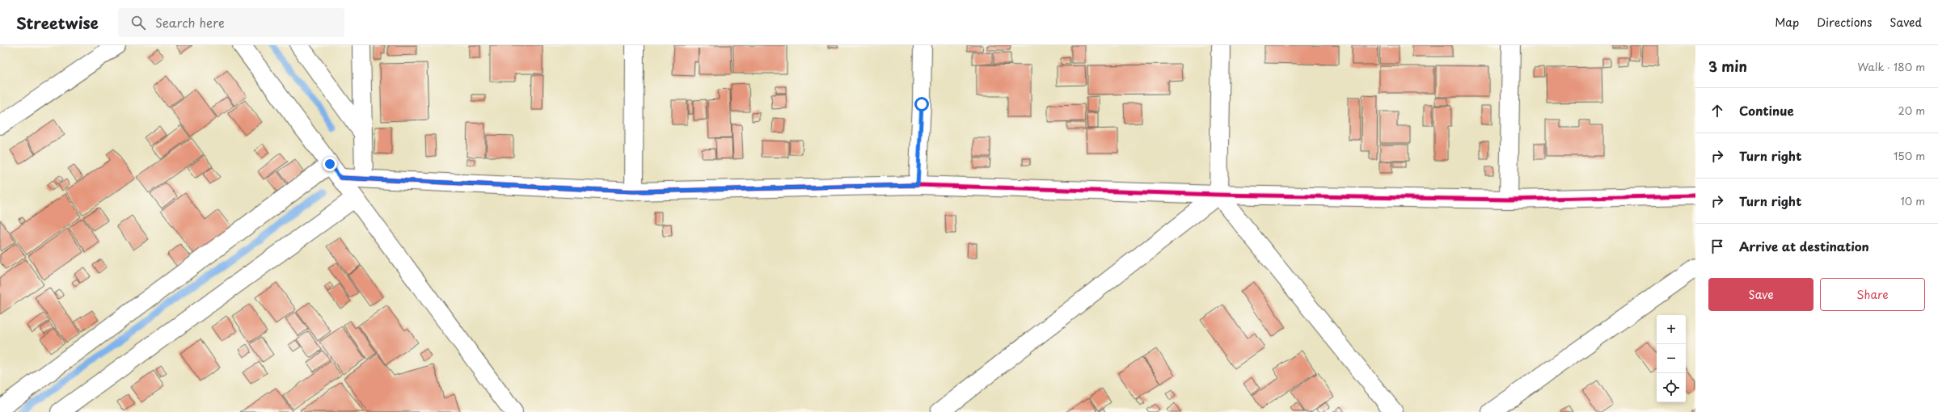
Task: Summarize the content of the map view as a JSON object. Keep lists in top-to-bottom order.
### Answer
{
  "page": {
    "header": "Streetwise",
    "search": "Search here",
    "nav": ["Map", "Directions", "Saved"],
    "heading": ["3 min", "Walk · 180 m"],
    "list": [
      ["Continue", "20 m"],
      ["Turn right", "150 m"],
      ["Turn right", "10 m"],
      "Arrive at destination"
    ],
    "buttons": ["Save", "Share"],
    "map_buttons": ["+", "−"]
  }
}
